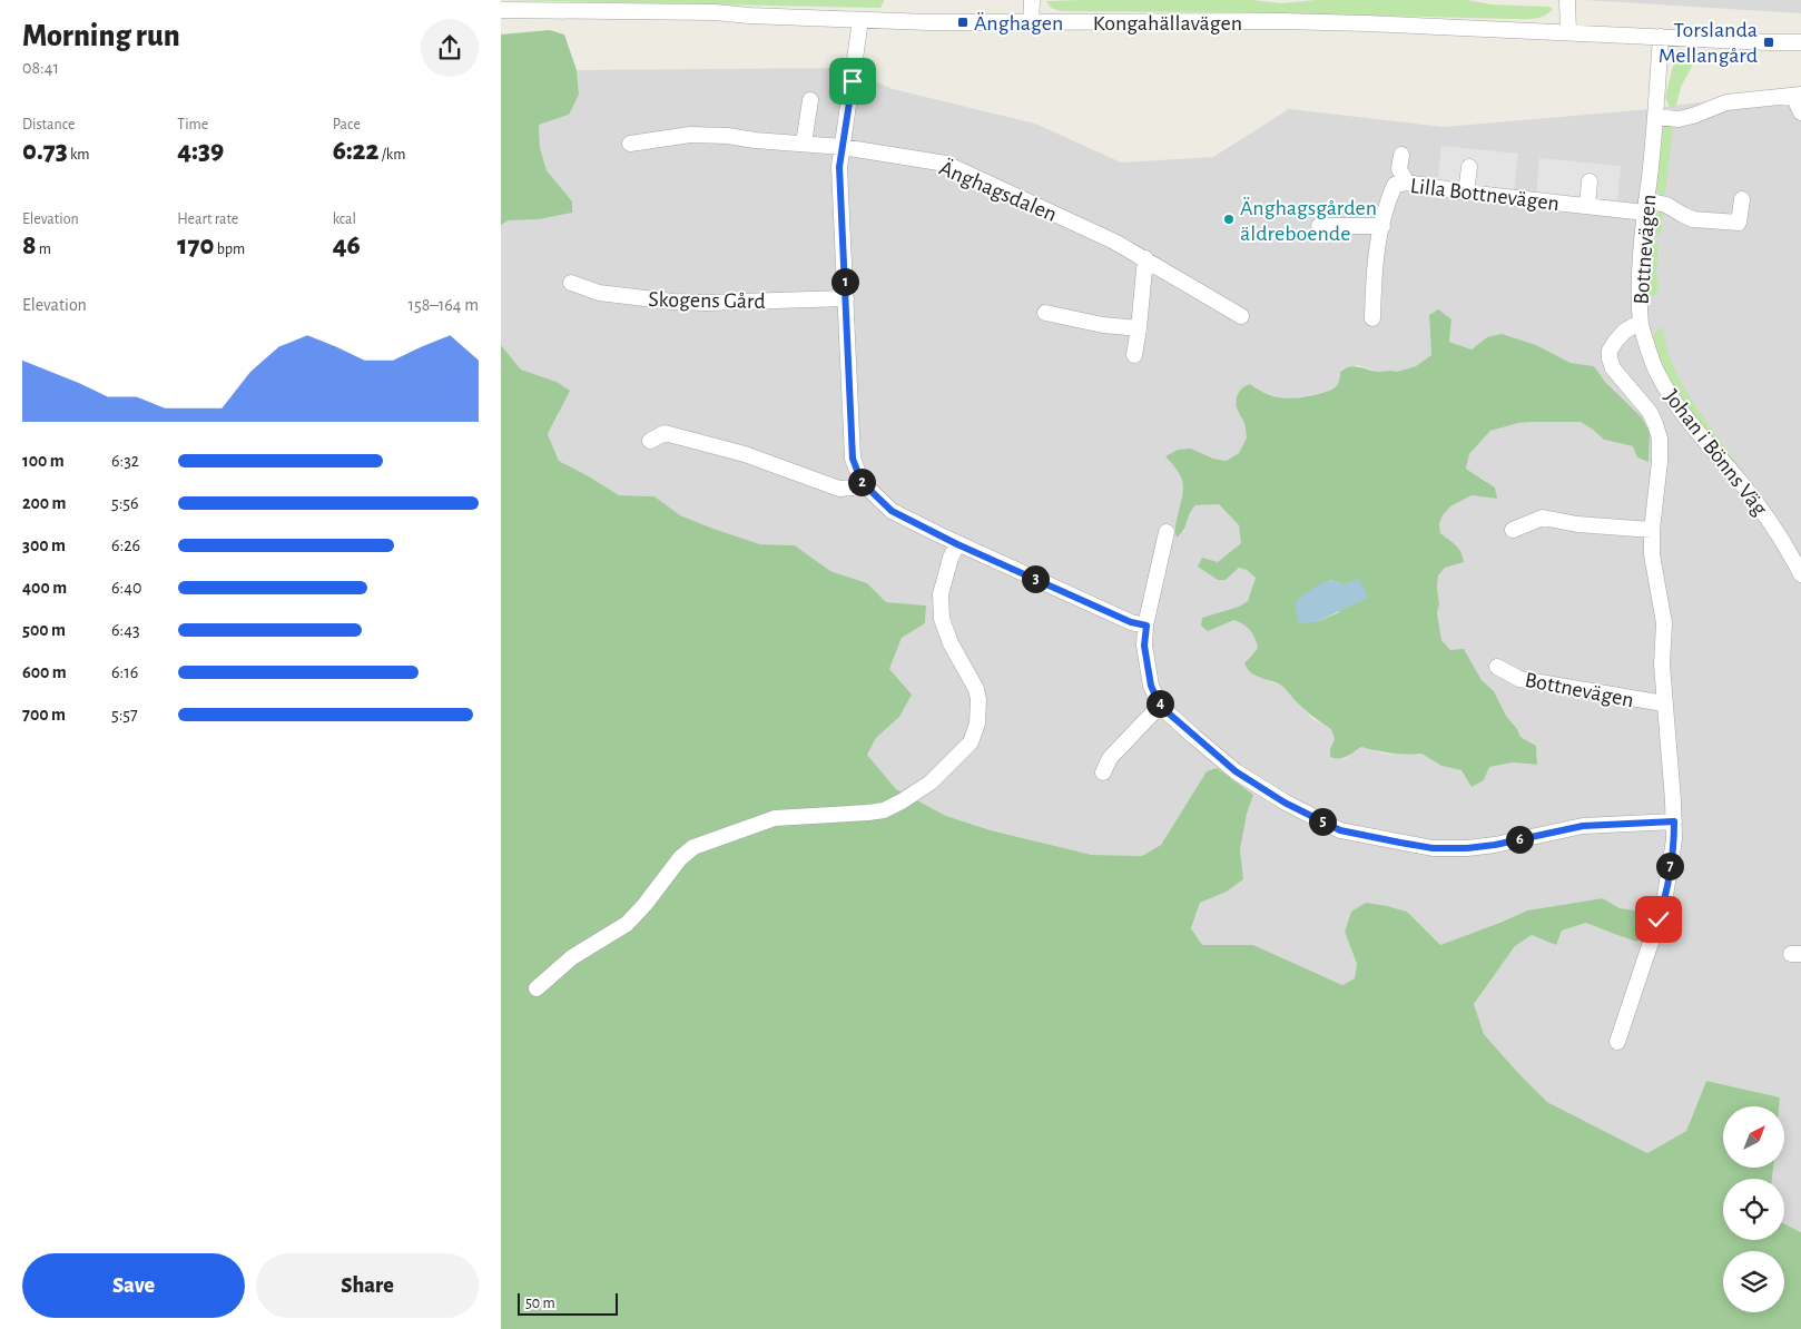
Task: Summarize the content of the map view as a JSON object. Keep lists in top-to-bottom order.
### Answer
{
  "streets": {
    "street": [
      "Kongahällavägen",
      "Änghagsdalen",
      "Lilla Bottnevägen",
      "Bottnevägen",
      "Skogens Gård",
      "Johan i Bönns Väg"
    ]
  },
  "crossings": [
    ["Kongahällavägen", "Bottnevägen"],
    ["Lilla Bottnevägen", "Bottnevägen"],
    ["Bottnevägen", "Johan i Bönns Väg"]
  ],
  "places": {
    "transit": ["Änghagen", "Torslanda Mellangård"],
    "other": ["Änghagsgården äldreboende"]
  },
  "scale_bar": "50 m",
  "north": "top right",
  "page": {
    "heading": ["Morning run", "08:41"],
    "stats": [
      ["Distance", "0.73 km"],
      ["Time", "4:39"],
      ["Pace", "6:22 /km"],
      ["Elevation", "8 m"],
      ["Heart rate", "170 bpm"],
      ["kcal", "46"]
    ],
    "pins": [
      "1",
      "2",
      "3",
      "4",
      "5",
      "6",
      "7"
    ],
    "chart": ["Elevation", "158–164 m"],
    "list": [
      {
        "name": "100 m",
        "note": "6:32"
      },
      {
        "name": "200 m",
        "note": "5:56"
      },
      {
        "name": "300 m",
        "note": "6:26"
      },
      {
        "name": "400 m",
        "note": "6:40"
      },
      {
        "name": "500 m",
        "note": "6:43"
      },
      {
        "name": "600 m",
        "note": "6:16"
      },
      {
        "name": "700 m",
        "note": "5:57"
      }
    ],
    "buttons": ["Save", "Share"],
    "scale": "50 m"
  }
}
